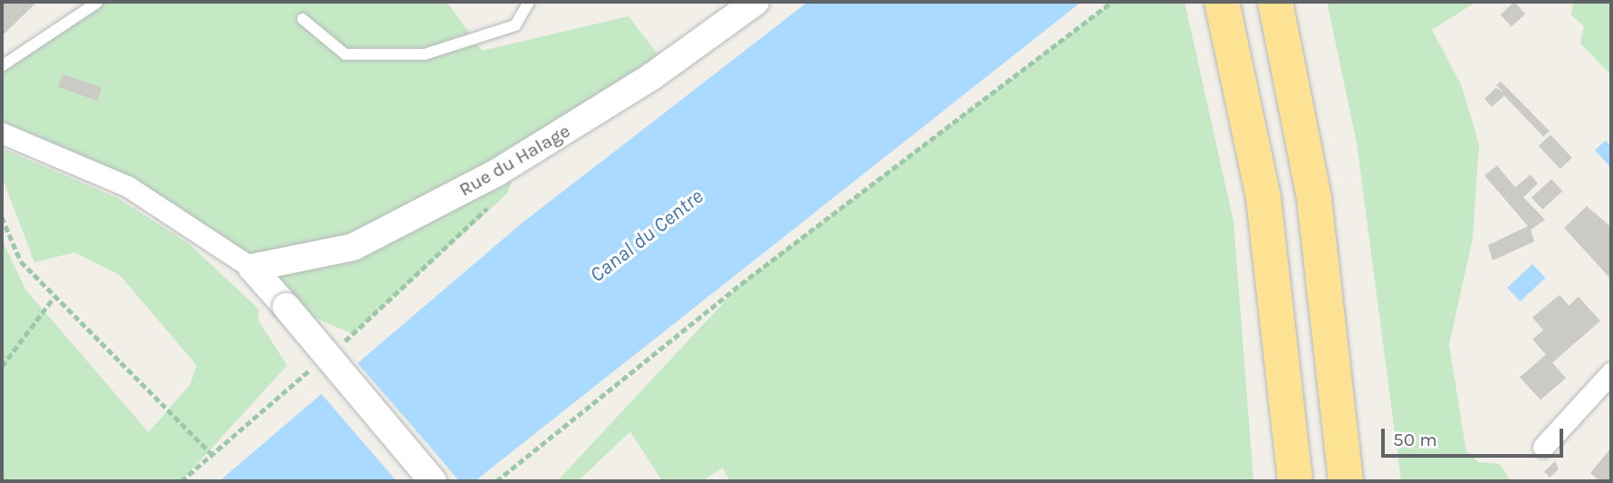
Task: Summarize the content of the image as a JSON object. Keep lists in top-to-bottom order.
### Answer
{
  "streets": {
    "street": ["Rue du Halage"]
  },
  "water": ["Canal du Centre"],
  "scale_bar": "50 m"
}
